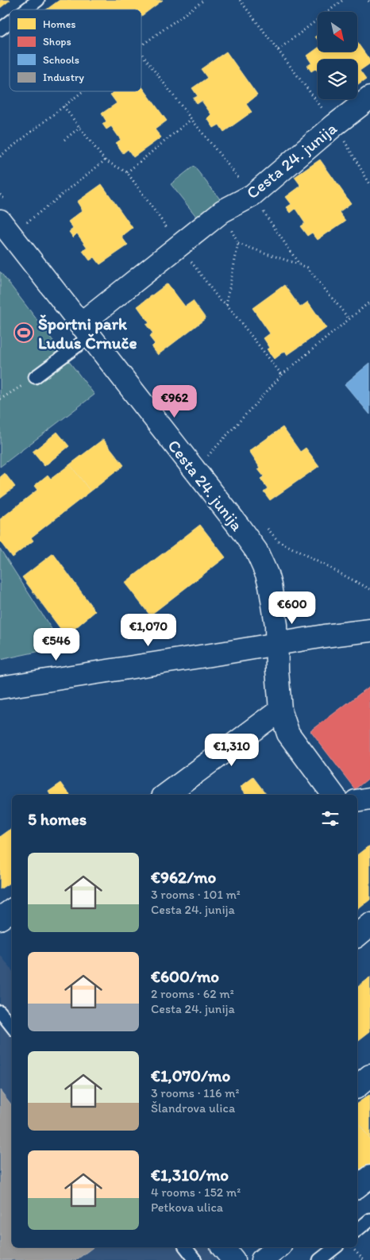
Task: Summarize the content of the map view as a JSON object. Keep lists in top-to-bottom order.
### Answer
{
  "streets": {
    "street": ["Cesta 24. junija"]
  },
  "places": {
    "sports": ["Športni park Ludus Črnuče"]
  },
  "legend": [
    "Homes",
    "Shops",
    "Schools",
    "Industry"
  ],
  "north": "bottom right",
  "page": {
    "price": [
      "€962",
      "€600",
      "€1,070",
      "€546",
      "€1,310"
    ],
    "heading": "5 homes",
    "list": [
      {
        "name": "€962/mo",
        "note": "3 rooms · 101 m² · Cesta 24. junija"
      },
      {
        "name": "€600/mo",
        "note": "2 rooms · 62 m² · Cesta 24. junija"
      },
      {
        "name": "€1,070/mo",
        "note": "3 rooms · 116 m² · Šlandrova ulica"
      },
      {
        "name": "€1,310/mo",
        "note": "4 rooms · 152 m² · Petkova ulica"
      }
    ]
  }
}
